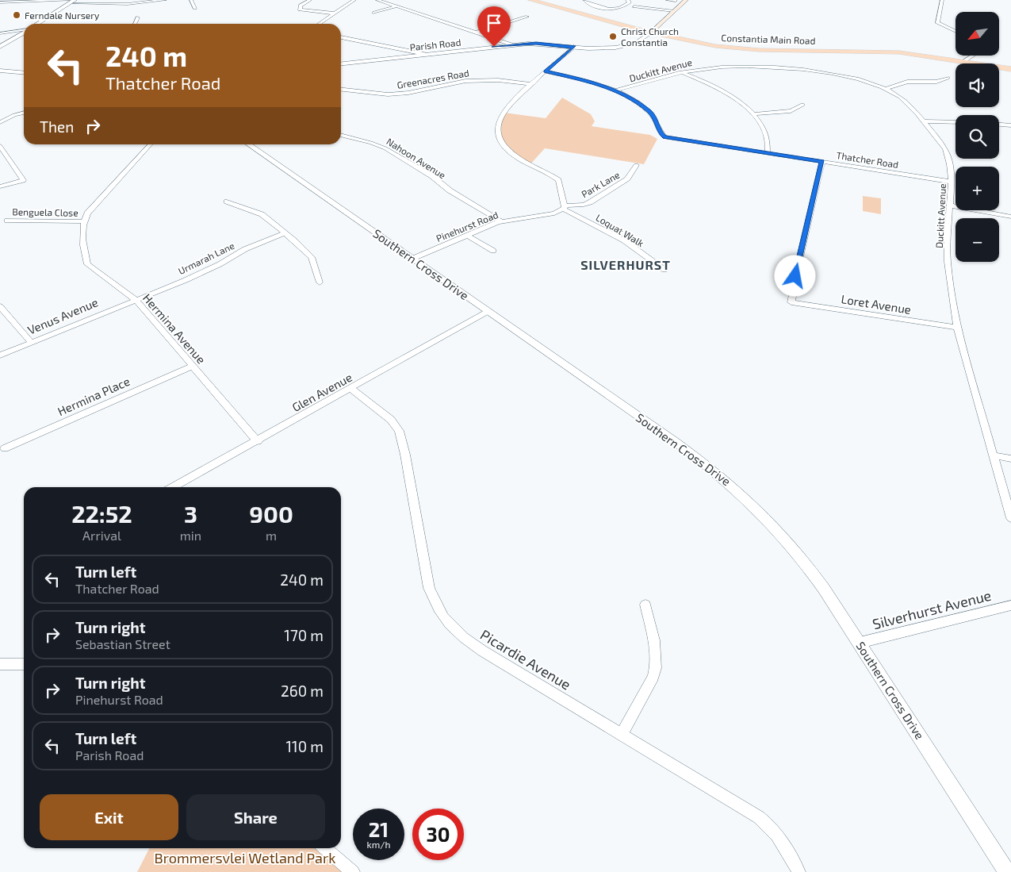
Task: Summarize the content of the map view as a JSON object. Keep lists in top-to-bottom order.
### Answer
{
  "streets": {
    "main road": ["Constantia Main Road"],
    "street": [
      "Parish Road",
      "Duckitt Avenue",
      "Greenacres Road",
      "Nahoon Avenue",
      "Thatcher Road",
      "Park Lane",
      "Benguela Close",
      "Pinehurst Road",
      "Loquat Walk",
      "Urmarah Lane",
      "Southern Cross Drive",
      "Loret Avenue",
      "Venus Avenue",
      "Hermina Avenue",
      "Glen Avenue",
      "Hermina Place",
      "Silverhurst Avenue",
      "Picardie Avenue"
    ]
  },
  "crossings": [
    ["Constantia Main Road", "Parish Road"],
    ["Duckitt Avenue", "Thatcher Road"],
    ["Duckitt Avenue", "Loret Avenue"],
    ["Nahoon Avenue", "Pinehurst Road"],
    ["Thatcher Road", "Loret Avenue"],
    ["Park Lane", "Pinehurst Road"],
    ["Park Lane", "Loquat Walk"],
    ["Benguela Close", "Hermina Avenue"],
    ["Pinehurst Road", "Loquat Walk"],
    ["Pinehurst Road", "Southern Cross Drive"],
    ["Urmarah Lane", "Venus Avenue"],
    ["Urmarah Lane", "Hermina Avenue"],
    ["Southern Cross Drive", "Glen Avenue"],
    ["Southern Cross Drive", "Silverhurst Avenue"],
    ["Venus Avenue", "Hermina Avenue"],
    ["Hermina Avenue", "Glen Avenue"],
    ["Hermina Avenue", "Hermina Place"],
    ["Glen Avenue", "Picardie Avenue"]
  ],
  "districts": ["SILVERHURST"],
  "parks": ["Brommersvlei Wetland Park"],
  "places": ["Ferndale Nursery", "Christ Church Constantia"],
  "north": "bottom left",
  "page": {
    "map_buttons": ["+", "−"],
    "turn": ["240 m", "Thatcher Road"],
    "then": "Then",
    "eta": [
      "22:52",
      "Arrival",
      "3",
      "min",
      "900",
      "m"
    ],
    "list": [
      {
        "name": "Turn left",
        "note": "Thatcher Road",
        "value": "240 m"
      },
      {
        "name": "Turn right",
        "note": "Sebastian Street",
        "value": "170 m"
      },
      {
        "name": "Turn right",
        "note": "Pinehurst Road",
        "value": "260 m"
      },
      {
        "name": "Turn left",
        "note": "Parish Road",
        "value": "110 m"
      }
    ],
    "buttons": ["Exit", "Share"],
    "speed": "21 km/h",
    "limit": "30"
  }
}
